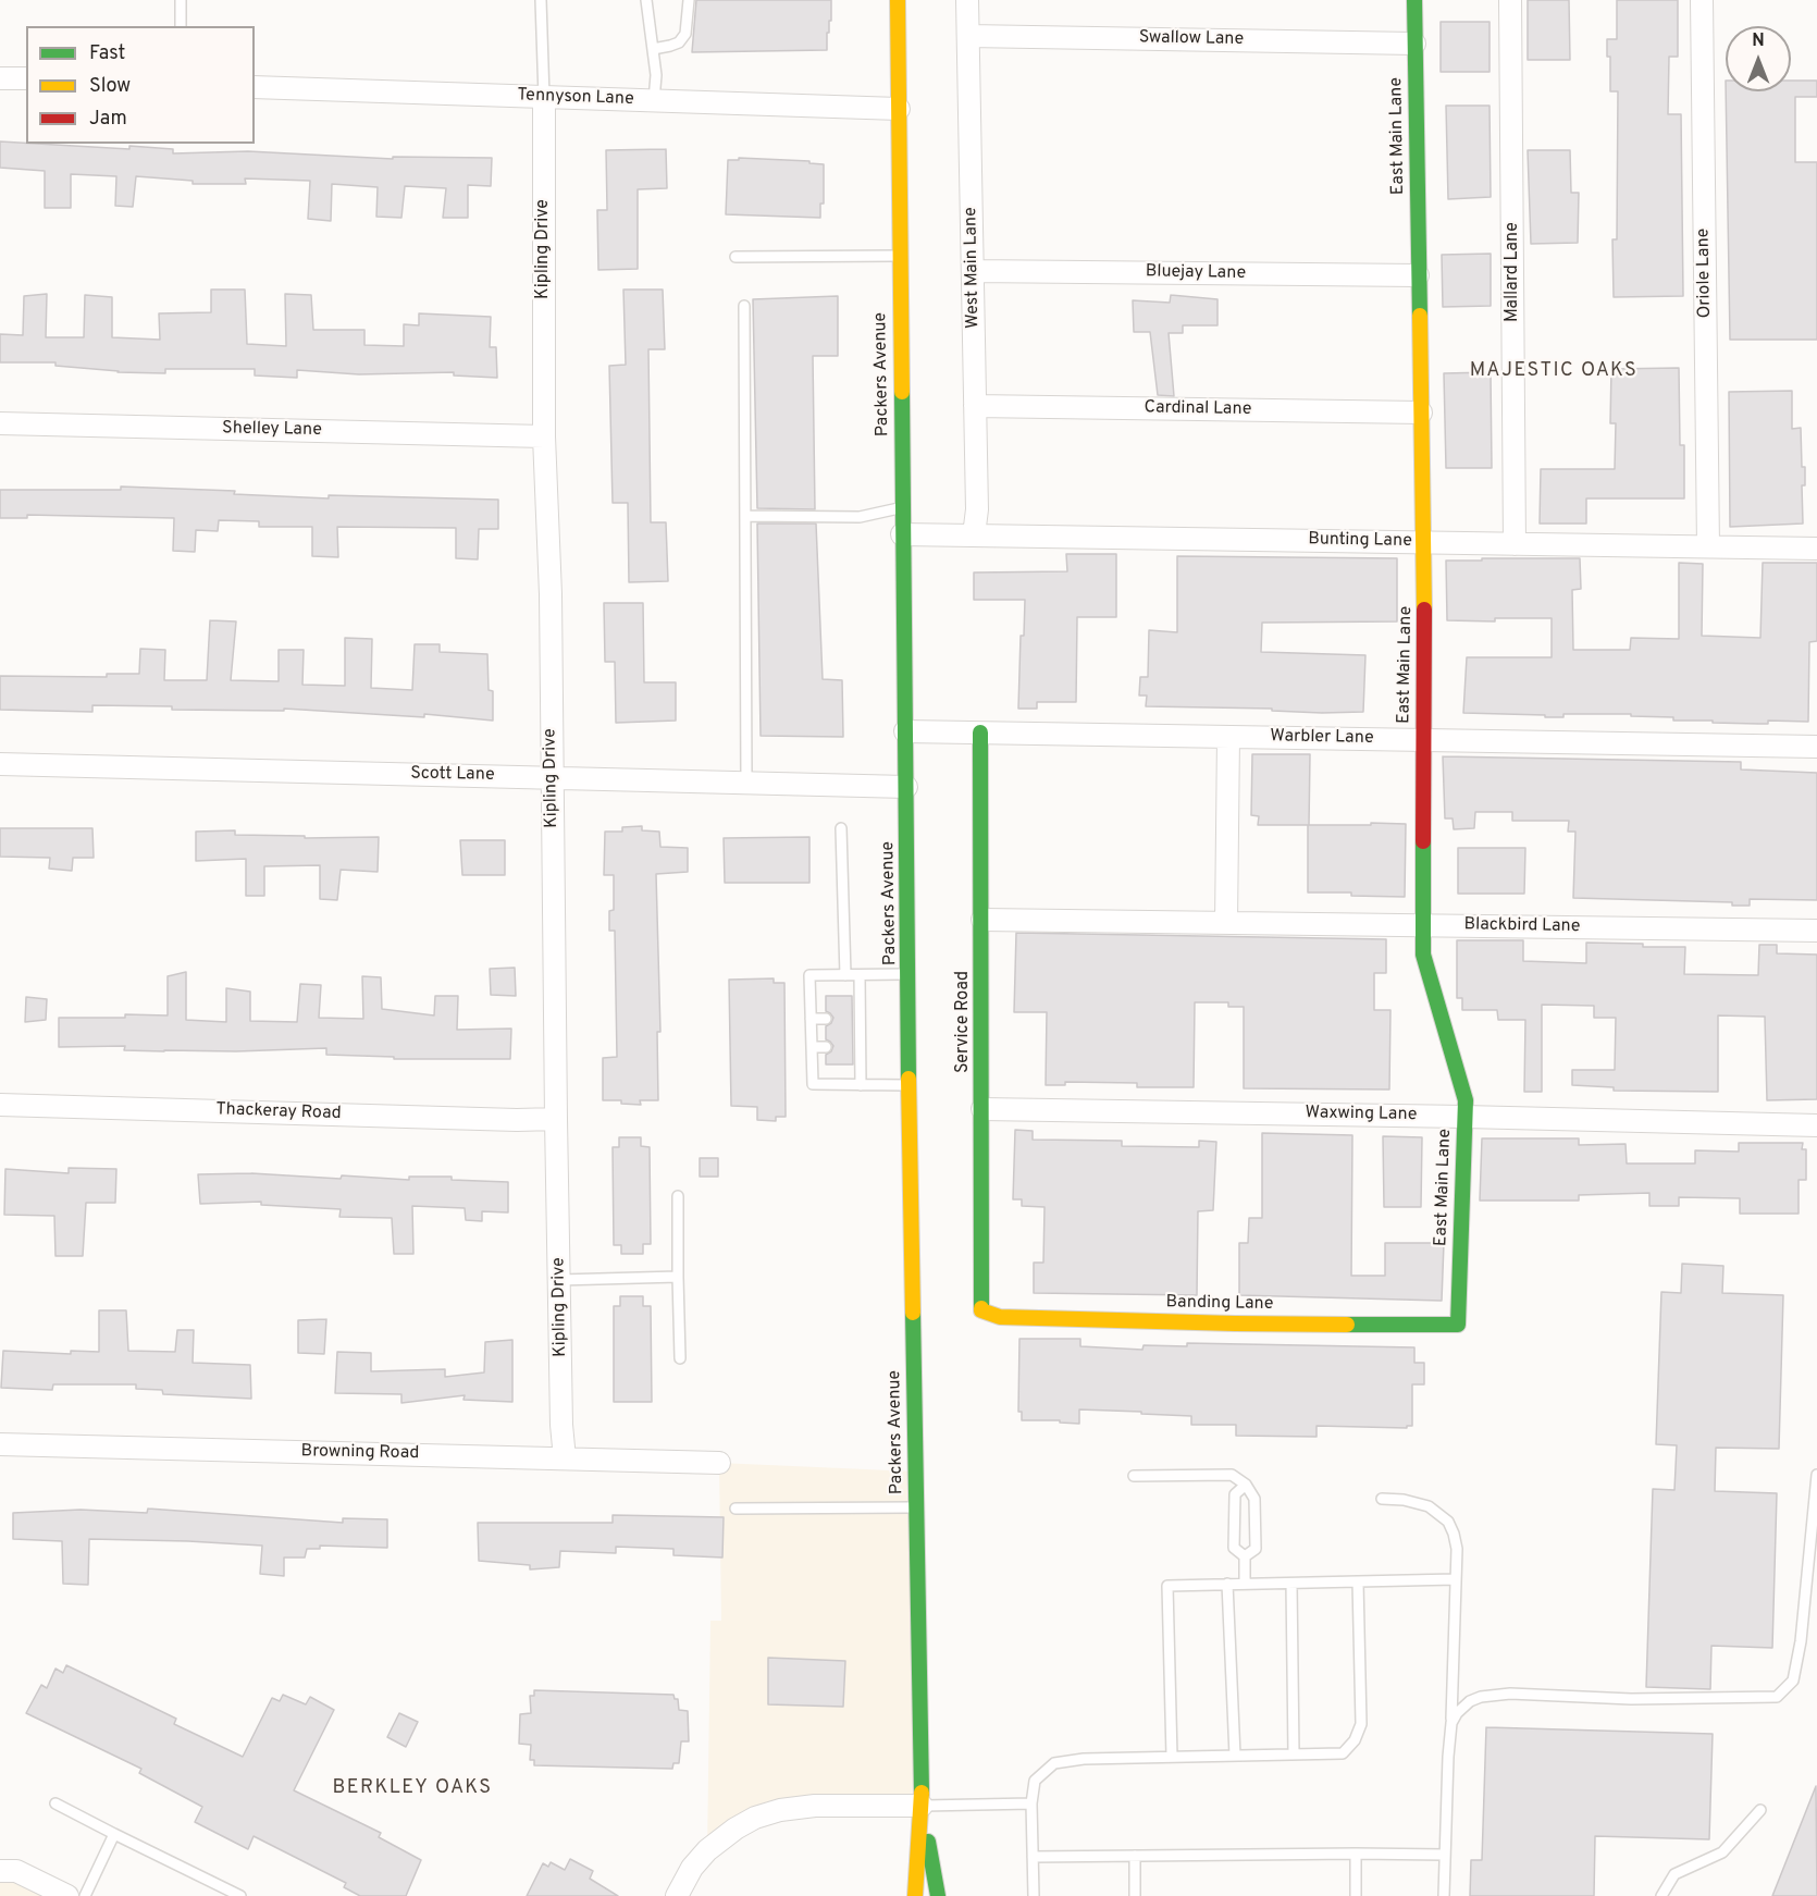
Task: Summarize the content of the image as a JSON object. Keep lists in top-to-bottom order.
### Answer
{
  "streets": {
    "street": [
      "Swallow Lane",
      "Tennyson Lane",
      "East Main Lane",
      "Kipling Drive",
      "West Main Lane",
      "Mallard Lane",
      "Bluejay Lane",
      "Oriole Lane",
      "Packers Avenue",
      "Cardinal Lane",
      "Shelley Lane",
      "Bunting Lane",
      "Warbler Lane",
      "Scott Lane",
      "Blackbird Lane",
      "Service Road",
      "Thackeray Road",
      "Waxwing Lane",
      "Banding Lane",
      "Browning Road"
    ]
  },
  "crossings": [
    ["Swallow Lane", "East Main Lane"],
    ["Swallow Lane", "West Main Lane"],
    ["Tennyson Lane", "Kipling Drive"],
    ["Tennyson Lane", "Packers Avenue"],
    ["East Main Lane", "Bluejay Lane"],
    ["East Main Lane", "Cardinal Lane"],
    ["East Main Lane", "Bunting Lane"],
    ["East Main Lane", "Warbler Lane"],
    ["East Main Lane", "Blackbird Lane"],
    ["East Main Lane", "Waxwing Lane"],
    ["East Main Lane", "Banding Lane"],
    ["Kipling Drive", "Shelley Lane"],
    ["Kipling Drive", "Scott Lane"],
    ["Kipling Drive", "Thackeray Road"],
    ["Kipling Drive", "Browning Road"],
    ["West Main Lane", "Bluejay Lane"],
    ["West Main Lane", "Cardinal Lane"],
    ["West Main Lane", "Bunting Lane"],
    ["Mallard Lane", "Bunting Lane"],
    ["Oriole Lane", "Bunting Lane"],
    ["Packers Avenue", "Bunting Lane"],
    ["Packers Avenue", "Warbler Lane"],
    ["Packers Avenue", "Scott Lane"],
    ["Warbler Lane", "Service Road"],
    ["Blackbird Lane", "Service Road"],
    ["Service Road", "Waxwing Lane"],
    ["Service Road", "Banding Lane"]
  ],
  "districts": ["MAJESTIC OAKS", "BERKLEY OAKS"],
  "legend": ["Fast", "Slow", "Jam"],
  "north": "top"
}
